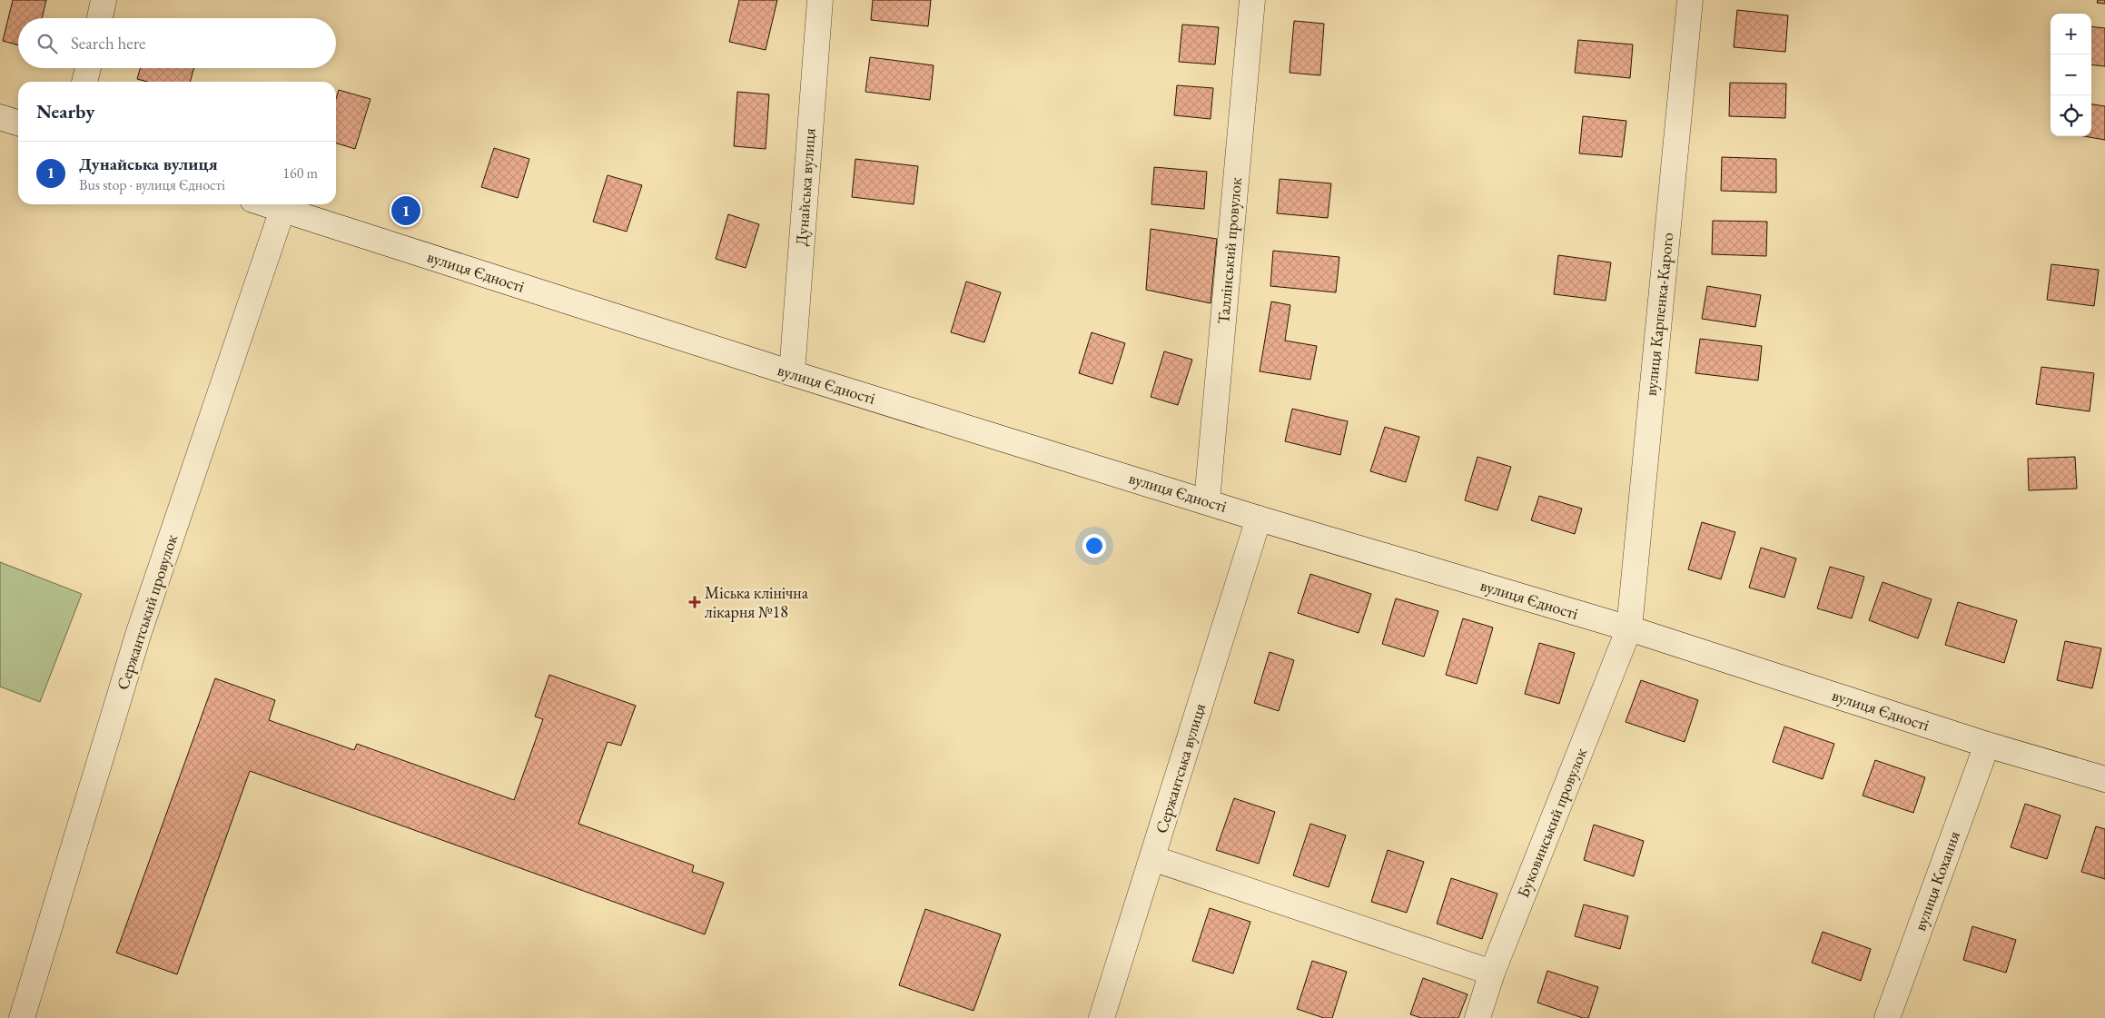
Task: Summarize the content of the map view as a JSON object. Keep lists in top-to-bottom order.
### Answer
{
  "streets": {
    "street": [
      "Дунайська вулиця",
      "Таллінський провулок",
      "вулиця Єдності",
      "вулиця Карпенка-Карого",
      "Сержантський провулок",
      "Сержантська вулиця",
      "Буковинський провулок",
      "вулиця Кохання"
    ]
  },
  "crossings": [
    ["Дунайська вулиця", "вулиця Єдності"],
    ["Таллінський провулок", "вулиця Єдності"],
    ["вулиця Єдності", "вулиця Карпенка-Карого"],
    ["вулиця Єдності", "Сержантський провулок"],
    ["вулиця Єдності", "Сержантська вулиця"],
    ["вулиця Єдності", "Буковинський провулок"],
    ["вулиця Єдності", "вулиця Кохання"],
    ["вулиця Карпенка-Карого", "Буковинський провулок"]
  ],
  "places": {
    "health": ["Міська клінічна лікарня №18"]
  },
  "page": {
    "map_buttons": ["+", "−"],
    "search": "Search here",
    "heading": "Nearby",
    "list": [
      {
        "mark": "1",
        "name": "Дунайська вулиця",
        "note": "Bus stop · вулиця Єдності",
        "value": "160 m"
      }
    ],
    "pins": "1"
  }
}
